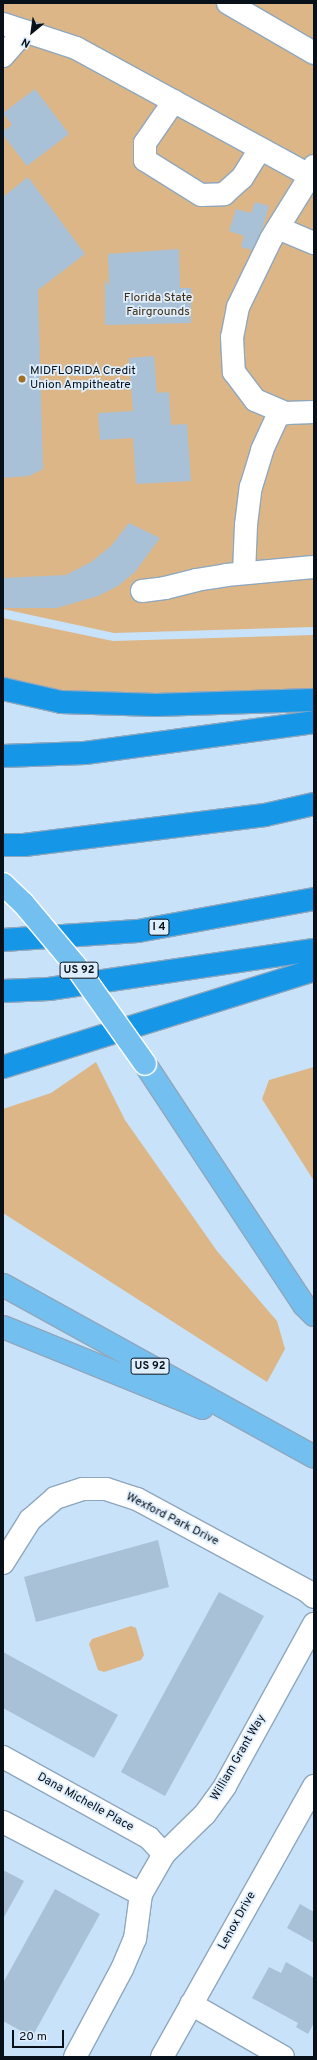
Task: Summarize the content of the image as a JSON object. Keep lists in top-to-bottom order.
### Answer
{
  "streets": {
    "highway": ["I 4"],
    "main road": ["US 92"],
    "street": [
      "Wexford Park Drive",
      "William Grant Way",
      "Dana Michelle Place",
      "Lenox Drive"
    ]
  },
  "crossings": [
    ["William Grant Way", "Dana Michelle Place"]
  ],
  "parks": ["Florida State Fairgrounds"],
  "places": ["MIDFLORIDA Credit Union Ampitheatre"],
  "scale_bar": "20 m",
  "north": "bottom left"
}
